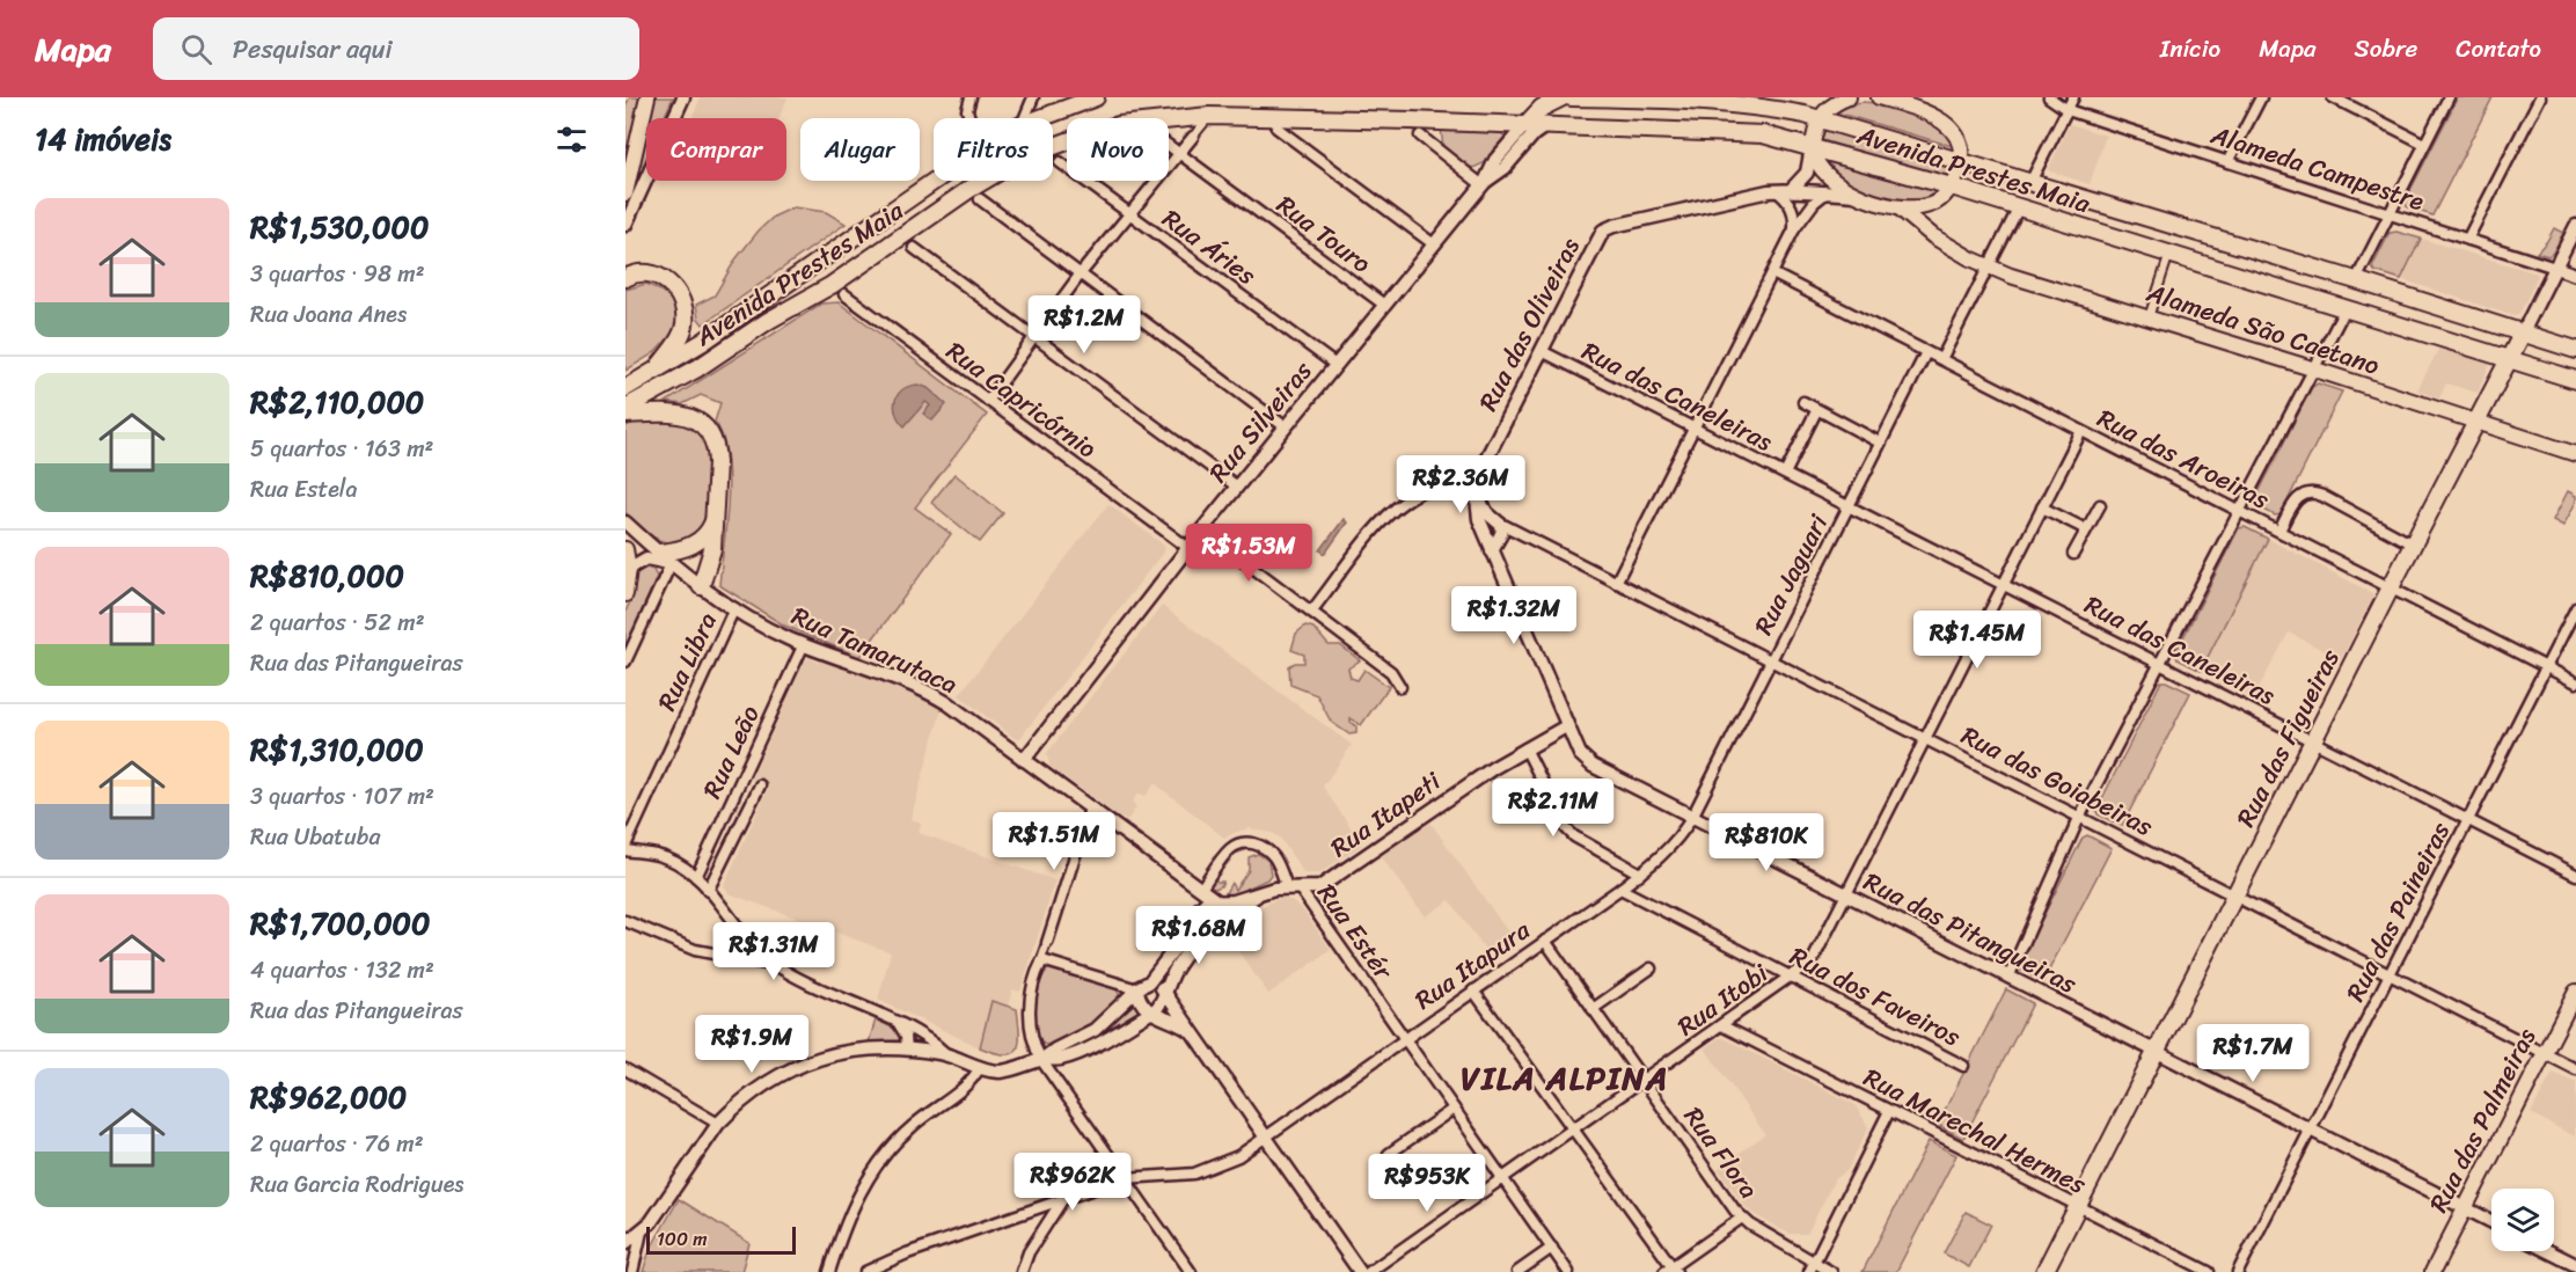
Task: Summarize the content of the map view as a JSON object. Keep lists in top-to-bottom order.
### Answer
{
  "streets": {
    "main road": [
      "Avenida Prestes Maia",
      "Alameda São Caetano",
      "Rua das Figueiras",
      "Rua das Palmeiras"
    ],
    "street": [
      "Alameda Campestre",
      "Rua Touro",
      "Rua Áries",
      "Rua das Oliveiras",
      "Rua das Caneleiras",
      "Rua Capricórnio",
      "Rua Silveiras",
      "Rua das Aroeiras",
      "Rua Jaguari",
      "Rua Tamarutaca",
      "Rua Libra",
      "Rua Leão",
      "Rua das Goiabeiras",
      "Rua Itapeti",
      "Rua das Paineiras",
      "Rua Estér",
      "Rua das Pitangueiras",
      "Rua Itapura",
      "Rua dos Faveiros",
      "Rua Itobi",
      "Rua Marechal Hermes",
      "Rua Flora"
    ]
  },
  "crossings": [
    ["Alameda Campestre", "Rua das Figueiras"],
    ["Avenida Prestes Maia", "Rua Capricórnio"],
    ["Avenida Prestes Maia", "Rua Silveiras"],
    ["Avenida Prestes Maia", "Rua das Figueiras"],
    ["Rua Touro", "Rua Silveiras"],
    ["Rua Áries", "Rua Silveiras"],
    ["Rua das Oliveiras", "Rua das Caneleiras"],
    ["Rua das Oliveiras", "Rua das Pitangueiras"],
    ["Alameda São Caetano", "Rua das Figueiras"],
    ["Rua das Caneleiras", "Rua Jaguari"],
    ["Rua das Caneleiras", "Rua das Figueiras"],
    ["Rua das Caneleiras", "Rua das Paineiras"],
    ["Rua das Caneleiras", "Rua Itobi"],
    ["Rua Capricórnio", "Rua Silveiras"],
    ["Rua Silveiras", "Rua Tamarutaca"],
    ["Rua das Aroeiras", "Rua Jaguari"],
    ["Rua das Aroeiras", "Rua das Figueiras"],
    ["Rua das Aroeiras", "Rua das Paineiras"],
    ["Rua das Aroeiras", "Rua Itobi"],
    ["Rua Jaguari", "Rua das Goiabeiras"],
    ["Rua Jaguari", "Rua das Pitangueiras"],
    ["Rua Jaguari", "Rua Itapura"],
    ["Rua Tamarutaca", "Rua Libra"],
    ["Rua Tamarutaca", "Rua Leão"],
    ["Rua Tamarutaca", "Rua Estér"],
    ["Rua das Figueiras", "Rua das Goiabeiras"],
    ["Rua das Figueiras", "Rua das Pitangueiras"],
    ["Rua das Figueiras", "Rua Marechal Hermes"],
    ["Rua das Goiabeiras", "Rua das Paineiras"],
    ["Rua das Goiabeiras", "Rua das Pitangueiras"],
    ["Rua das Goiabeiras", "Rua Itobi"],
    ["Rua das Goiabeiras", "Rua das Palmeiras"],
    ["Rua Itapeti", "Rua Estér"],
    ["Rua Itapeti", "Rua das Pitangueiras"],
    ["Rua das Paineiras", "Rua das Pitangueiras"],
    ["Rua Estér", "Rua Itapura"],
    ["Rua Estér", "Rua Itobi"],
    ["Rua das Pitangueiras", "Rua Itapura"],
    ["Rua das Pitangueiras", "Rua Itobi"],
    ["Rua das Pitangueiras", "Rua das Palmeiras"],
    ["Rua Itapura", "Rua dos Faveiros"],
    ["Rua Itapura", "Rua Flora"],
    ["Rua dos Faveiros", "Rua Itobi"],
    ["Rua Itobi", "Rua Marechal Hermes"],
    ["Rua Itobi", "Rua Flora"]
  ],
  "districts": ["VILA ALPINA"],
  "scale_bar": "100 m",
  "page": {
    "header": "Mapa",
    "search": "Pesquisar aqui",
    "nav": [
      "Início",
      "Mapa",
      "Sobre",
      "Contato"
    ],
    "heading": "14 imóveis",
    "chip": [
      "Comprar",
      "Alugar",
      "Filtros",
      "Novo"
    ],
    "list": [
      {
        "name": "R$1,530,000",
        "note": "3 quartos · 98 m² · Rua Joana Anes"
      },
      {
        "name": "R$2,110,000",
        "note": "5 quartos · 163 m² · Rua Estela"
      },
      {
        "name": "R$810,000",
        "note": "2 quartos · 52 m² · Rua das Pitangueiras"
      },
      {
        "name": "R$1,310,000",
        "note": "3 quartos · 107 m² · Rua Ubatuba"
      },
      {
        "name": "R$1,700,000",
        "note": "4 quartos · 132 m² · Rua das Pitangueiras"
      },
      {
        "name": "R$962,000",
        "note": "2 quartos · 76 m² · Rua Garcia Rodrigues"
      }
    ],
    "price": [
      "R$1.2M",
      "R$2.36M",
      "R$1.53M",
      "R$1.32M",
      "R$1.45M",
      "R$2.11M",
      "R$1.51M",
      "R$810K",
      "R$1.68M",
      "R$1.31M",
      "R$1.9M",
      "R$1.7M",
      "R$962K",
      "R$953K"
    ],
    "scale": "100 m"
  }
}
